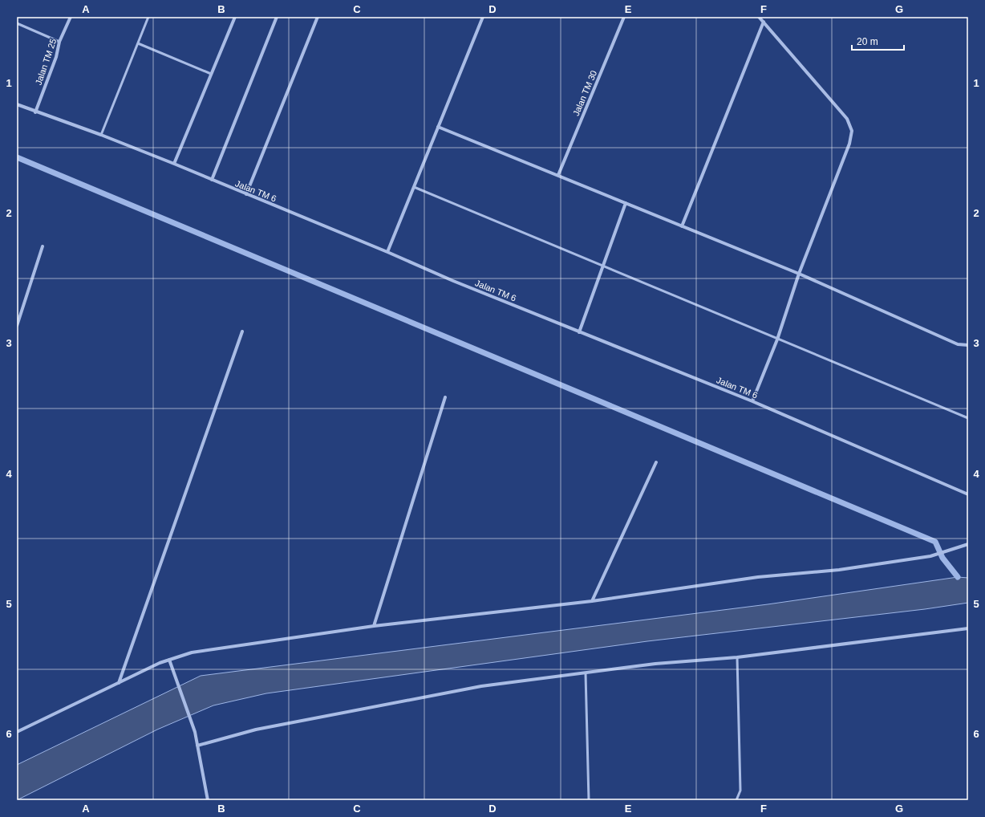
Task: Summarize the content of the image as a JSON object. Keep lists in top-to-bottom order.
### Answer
{
  "streets": {
    "street": ["Jalan TM 25", "Jalan TM 30", "Jalan TM 6"]
  },
  "crossings": [
    ["Jalan TM 25", "Jalan TM 6"]
  ],
  "scale_bar": "20 m",
  "grid": {
    "columns": [
      "A",
      "B",
      "C",
      "D",
      "E",
      "F",
      "G"
    ],
    "rows": [
      "1",
      "2",
      "3",
      "4",
      "5",
      "6"
    ]
  }
}
